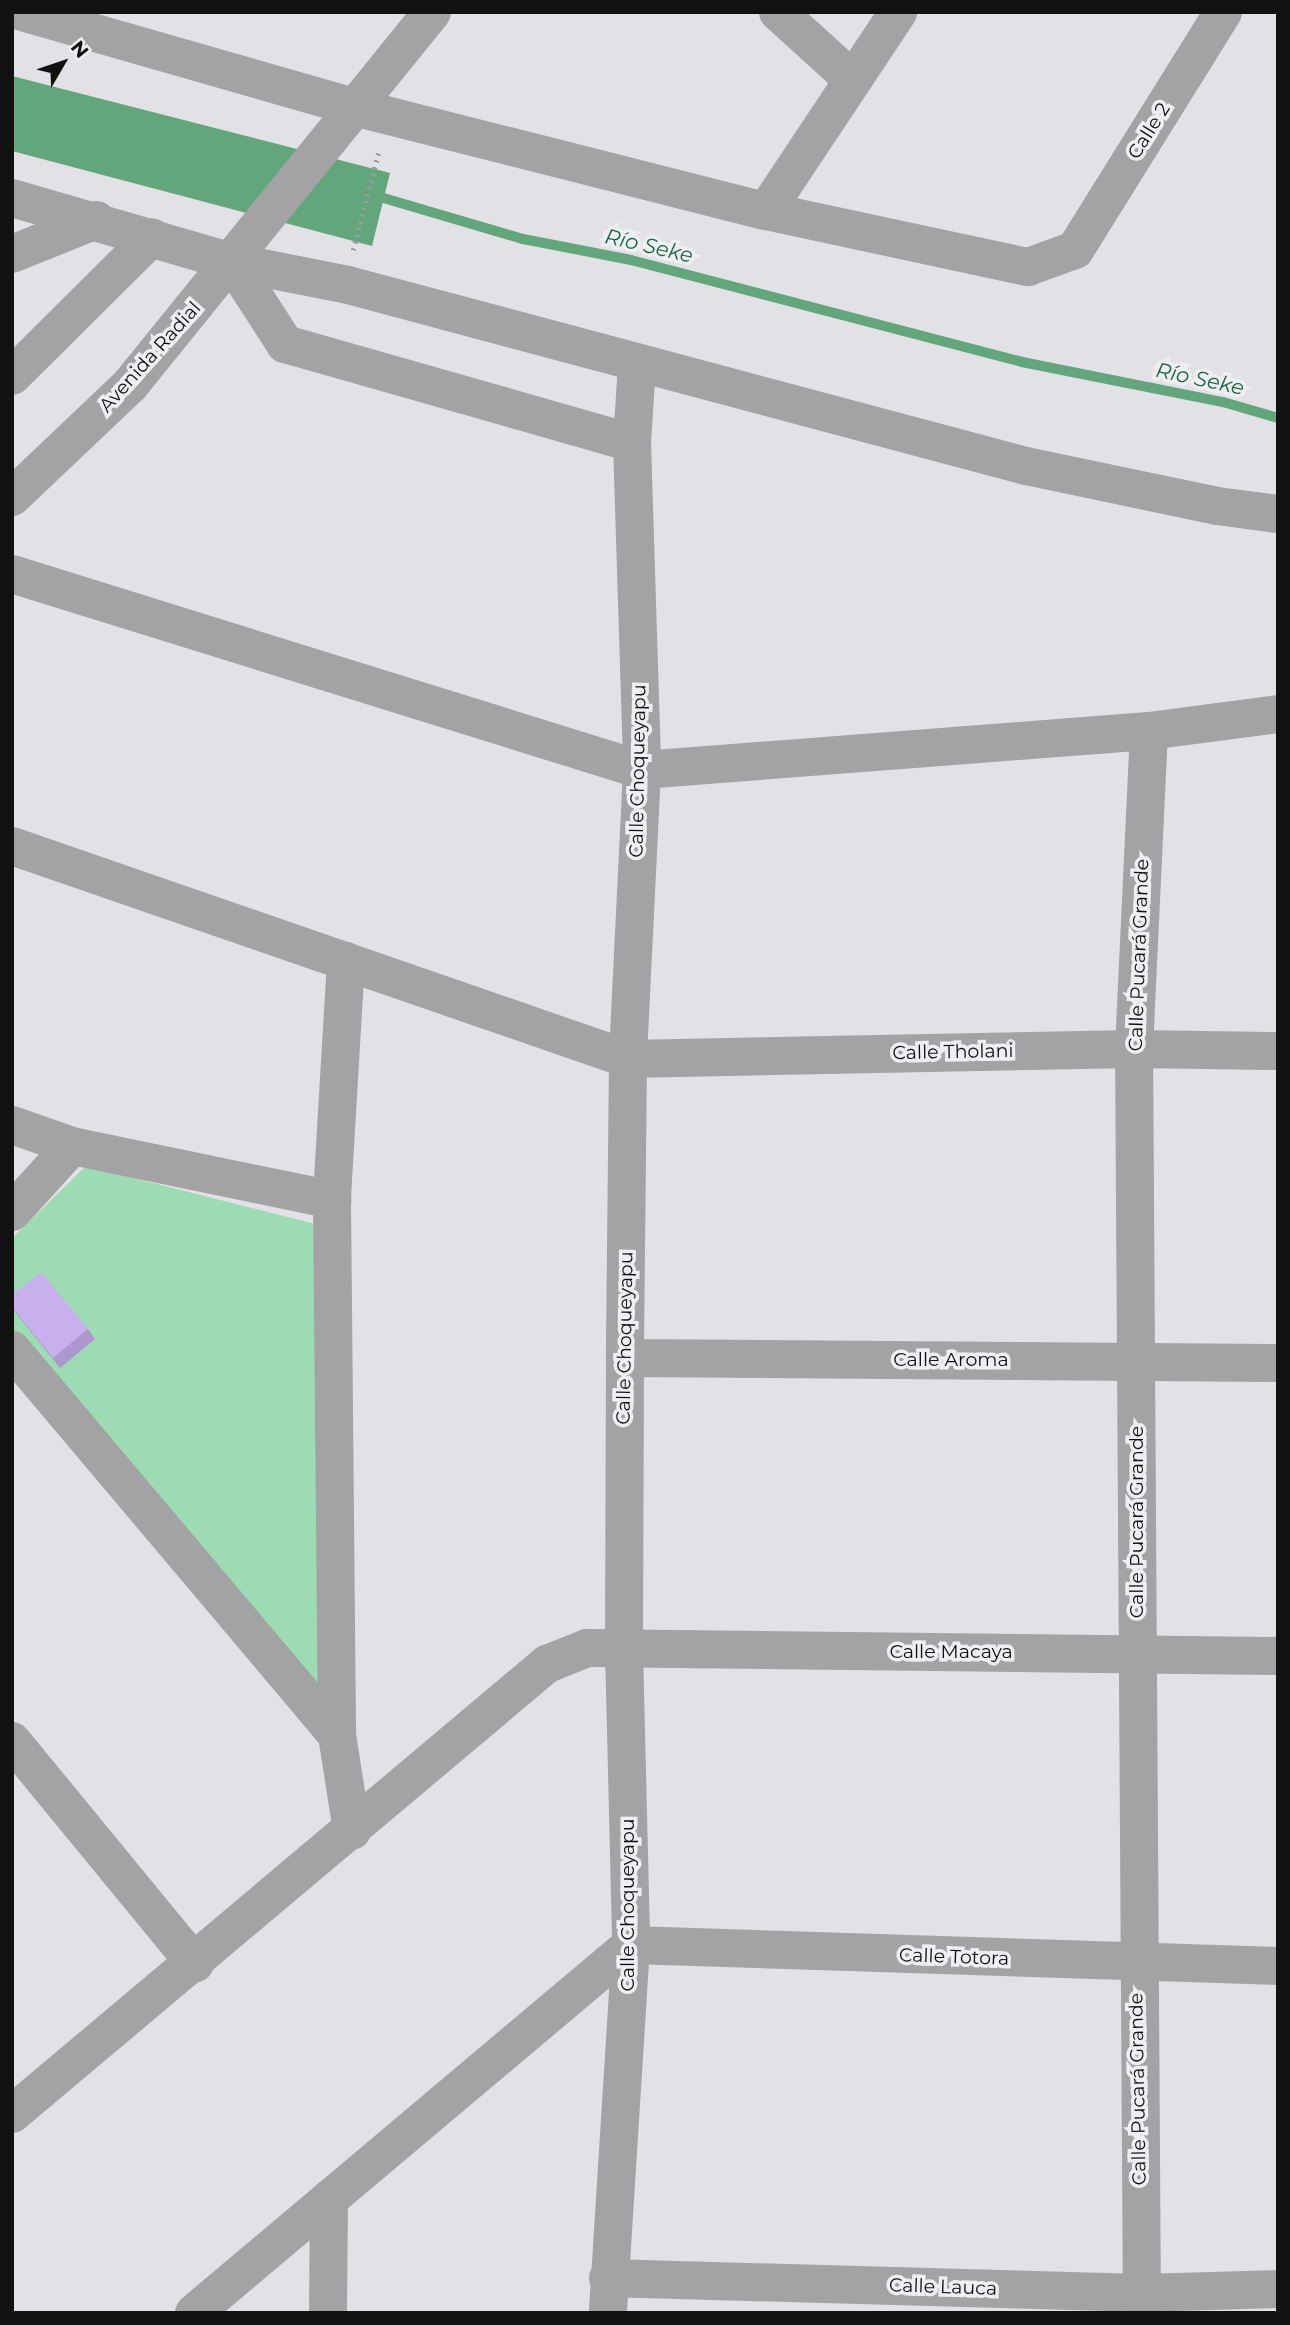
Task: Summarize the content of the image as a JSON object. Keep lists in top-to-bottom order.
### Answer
{
  "streets": {
    "street": [
      "Calle 2",
      "Avenida Radial",
      "Calle Choqueyapu",
      "Calle Pucará Grande",
      "Calle Tholani",
      "Calle Aroma",
      "Calle Macaya",
      "Calle Totora",
      "Calle Lauca"
    ]
  },
  "crossings": [
    ["Calle Choqueyapu", "Calle Tholani"],
    ["Calle Choqueyapu", "Calle Aroma"],
    ["Calle Choqueyapu", "Calle Macaya"],
    ["Calle Choqueyapu", "Calle Totora"],
    ["Calle Choqueyapu", "Calle Lauca"],
    ["Calle Pucará Grande", "Calle Tholani"],
    ["Calle Pucará Grande", "Calle Aroma"],
    ["Calle Pucará Grande", "Calle Macaya"],
    ["Calle Pucará Grande", "Calle Totora"],
    ["Calle Pucará Grande", "Calle Lauca"]
  ],
  "water": ["Río Seke"],
  "north": "top right"
}
